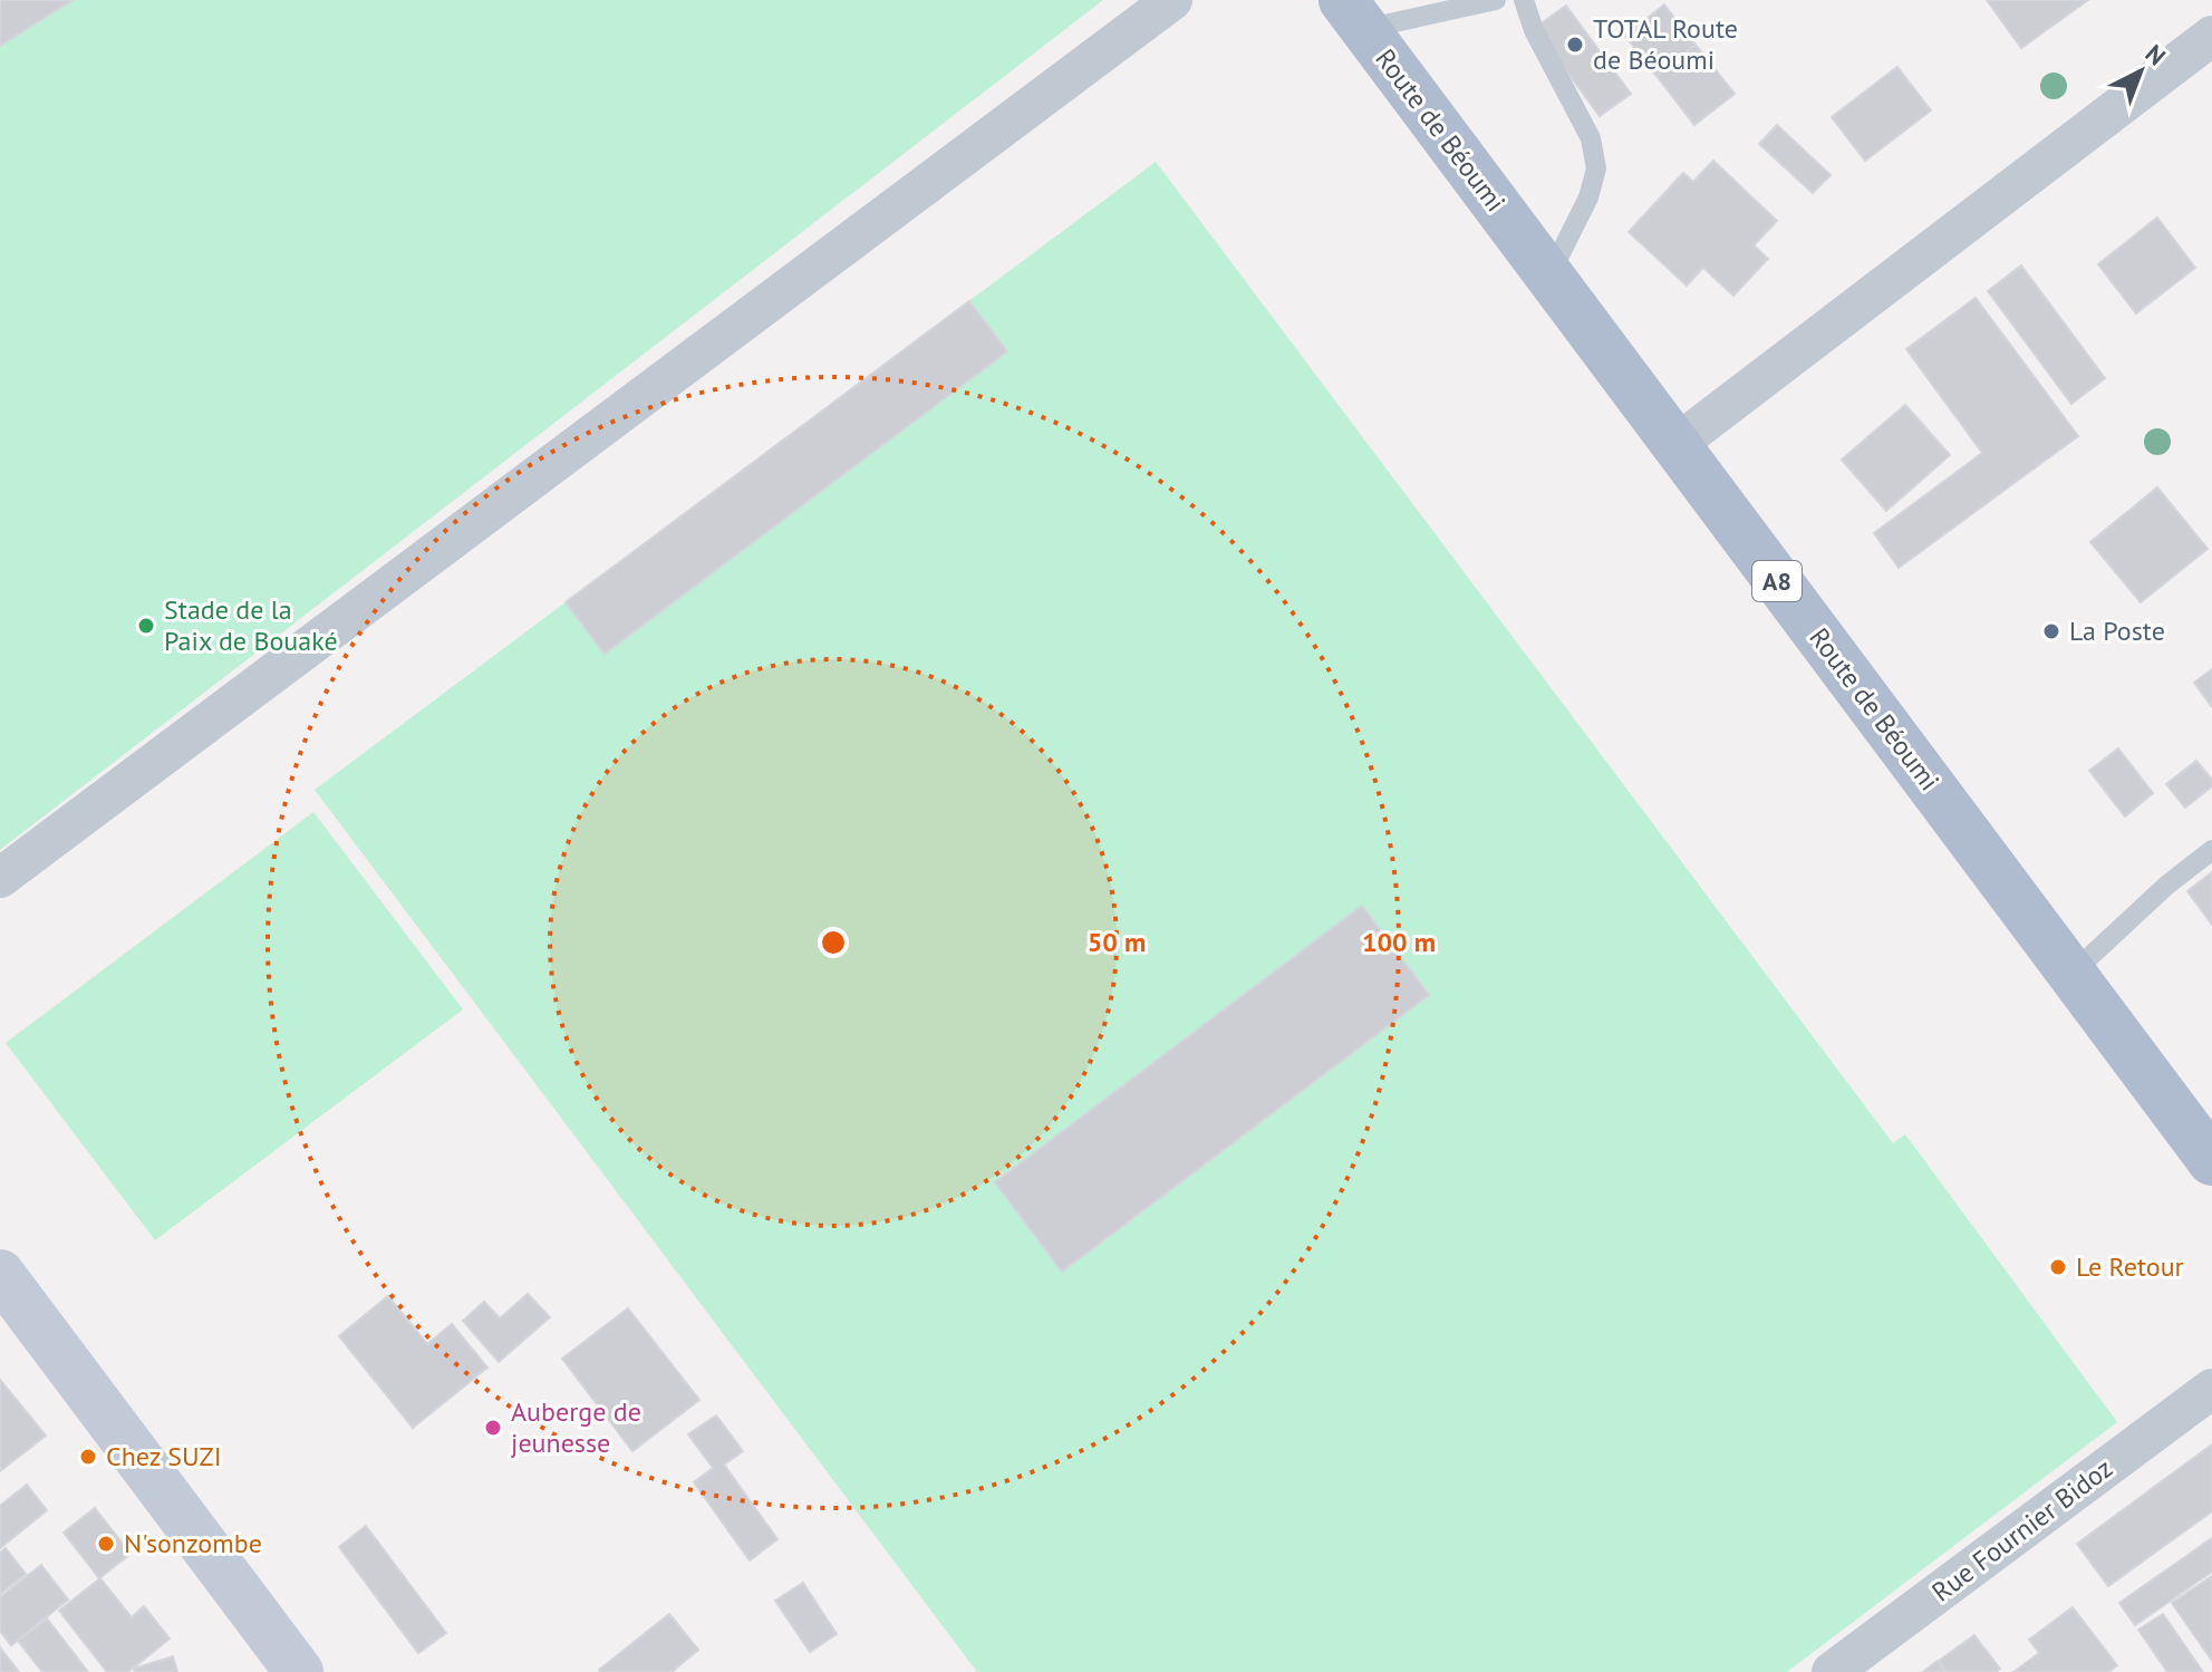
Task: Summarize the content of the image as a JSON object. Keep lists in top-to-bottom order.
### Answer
{
  "streets": {
    "main road": ["Route de Béoumi", "A8"],
    "street": ["Rue Fournier Bidoz"]
  },
  "places": [
    "TOTAL Route de Béoumi",
    "Stade de la Paix de Bouaké",
    "La Poste",
    "Le Retour",
    "Auberge de jeunesse",
    "Chez SUZI",
    "N'sonzombe"
  ],
  "north": "top right",
  "rings": ["50 m", "100 m"]
}
